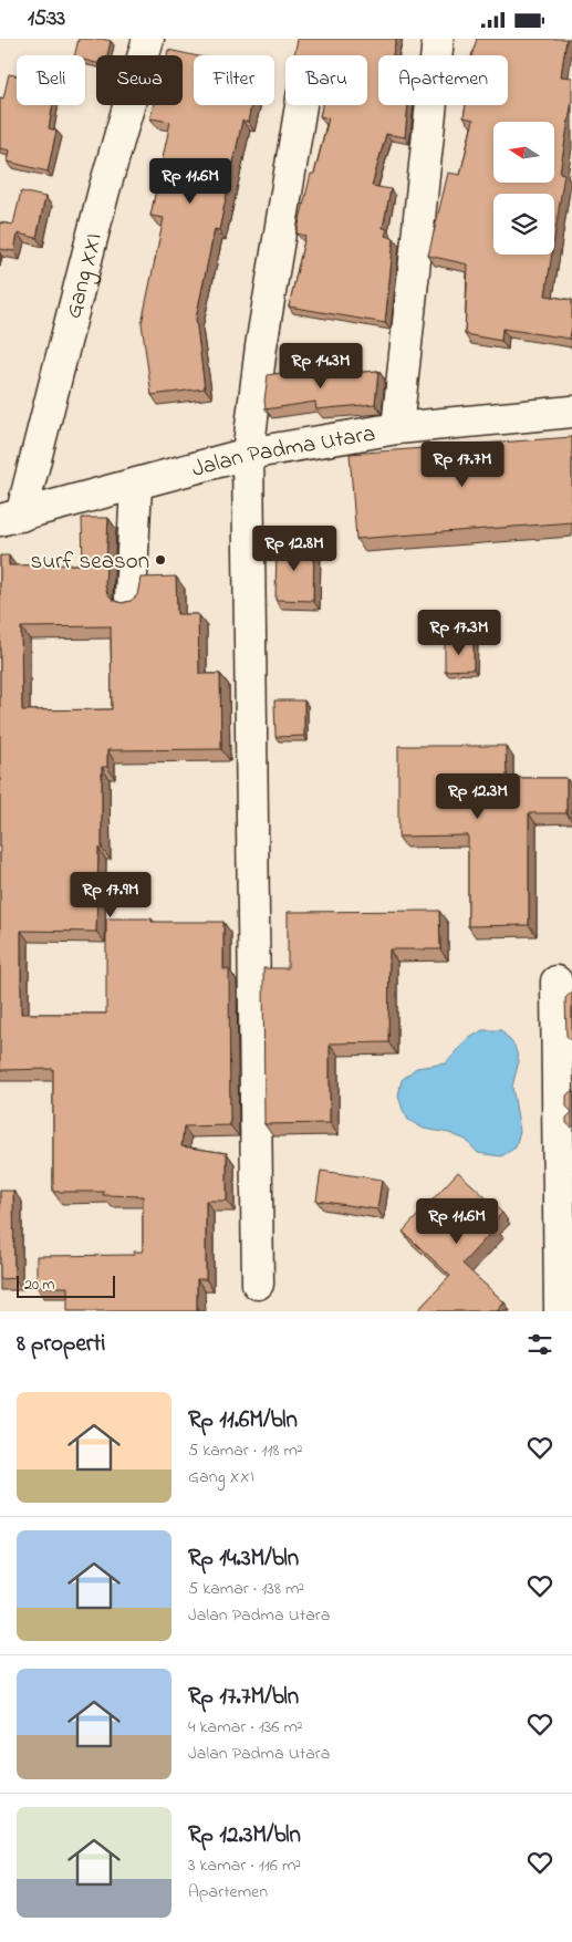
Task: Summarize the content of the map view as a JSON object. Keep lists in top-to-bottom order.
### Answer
{
  "streets": {
    "street": ["Gang XXI", "Jalan Padma Utara"]
  },
  "crossings": [
    ["Gang XXI", "Jalan Padma Utara"]
  ],
  "places": ["surf season"],
  "scale_bar": "20 m",
  "north": "left",
  "page": {
    "status": "15:33",
    "chip": [
      "Beli",
      "Sewa",
      "Filter",
      "Baru",
      "Apartemen"
    ],
    "price": [
      "Rp 11.6M",
      "Rp 14.3M",
      "Rp 17.7M",
      "Rp 12.8M",
      "Rp 17.3M",
      "Rp 12.3M",
      "Rp 17.9M",
      "Rp 11.6M"
    ],
    "scale": "20 m",
    "heading": "8 properti",
    "list": [
      {
        "name": "Rp 11.6M/bln",
        "note": "5 kamar · 118 m² · Gang XXI"
      },
      {
        "name": "Rp 14.3M/bln",
        "note": "5 kamar · 138 m² · Jalan Padma Utara"
      },
      {
        "name": "Rp 17.7M/bln",
        "note": "4 kamar · 136 m² · Jalan Padma Utara"
      },
      {
        "name": "Rp 12.3M/bln",
        "note": "3 kamar · 116 m² · Apartemen"
      }
    ]
  }
}
